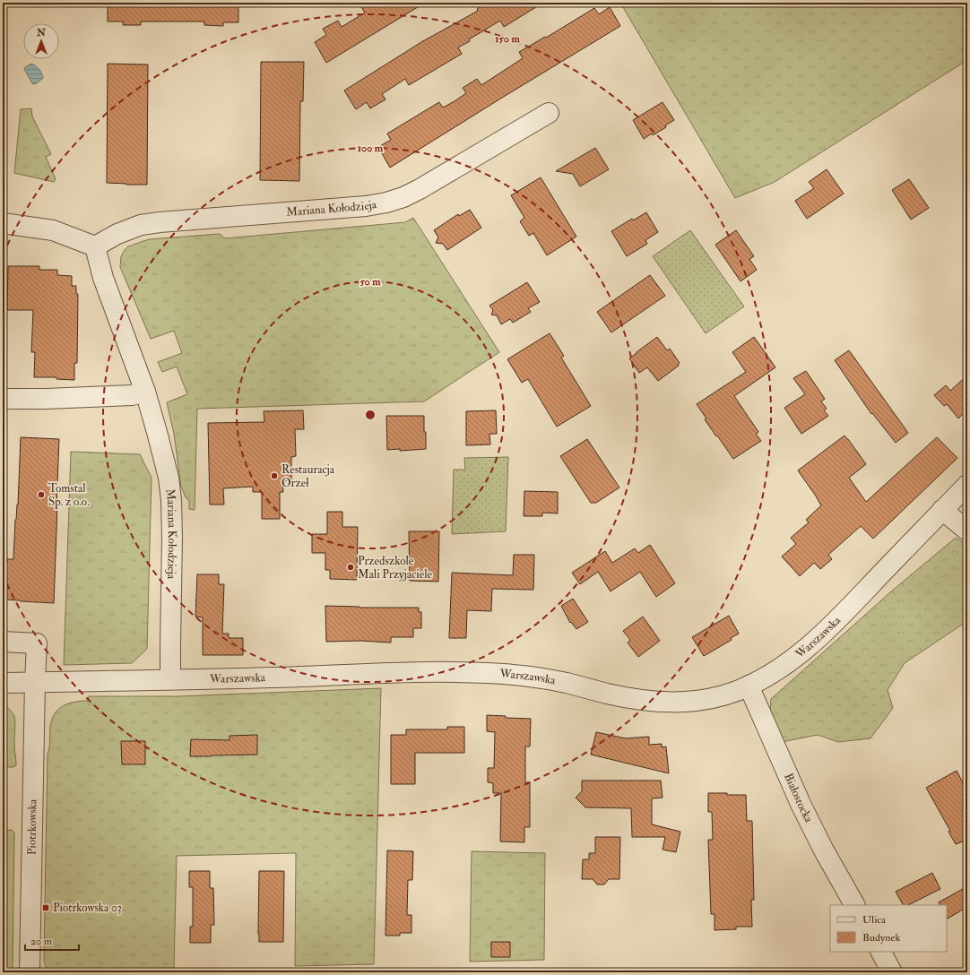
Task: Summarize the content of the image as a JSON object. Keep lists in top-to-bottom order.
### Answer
{
  "streets": {
    "street": [
      "Mariana Kołodzieja",
      "Warszawska",
      "Białostocka",
      "Piotrkowska"
    ]
  },
  "crossings": [
    ["Mariana Kołodzieja", "Warszawska"],
    ["Warszawska", "Białostocka"],
    ["Warszawska", "Piotrkowska"]
  ],
  "places": {
    "other": ["Restauracja Orzeł", "Tomstal Sp. z o.o.", "Przedszkole Mali Przyjaciele"],
    "transit": ["Piotrkowska 03"]
  },
  "legend": ["Ulica", "Budynek"],
  "scale_bar": "20 m",
  "north": "top",
  "rings": ["150 m", "100 m", "50 m"]
}
